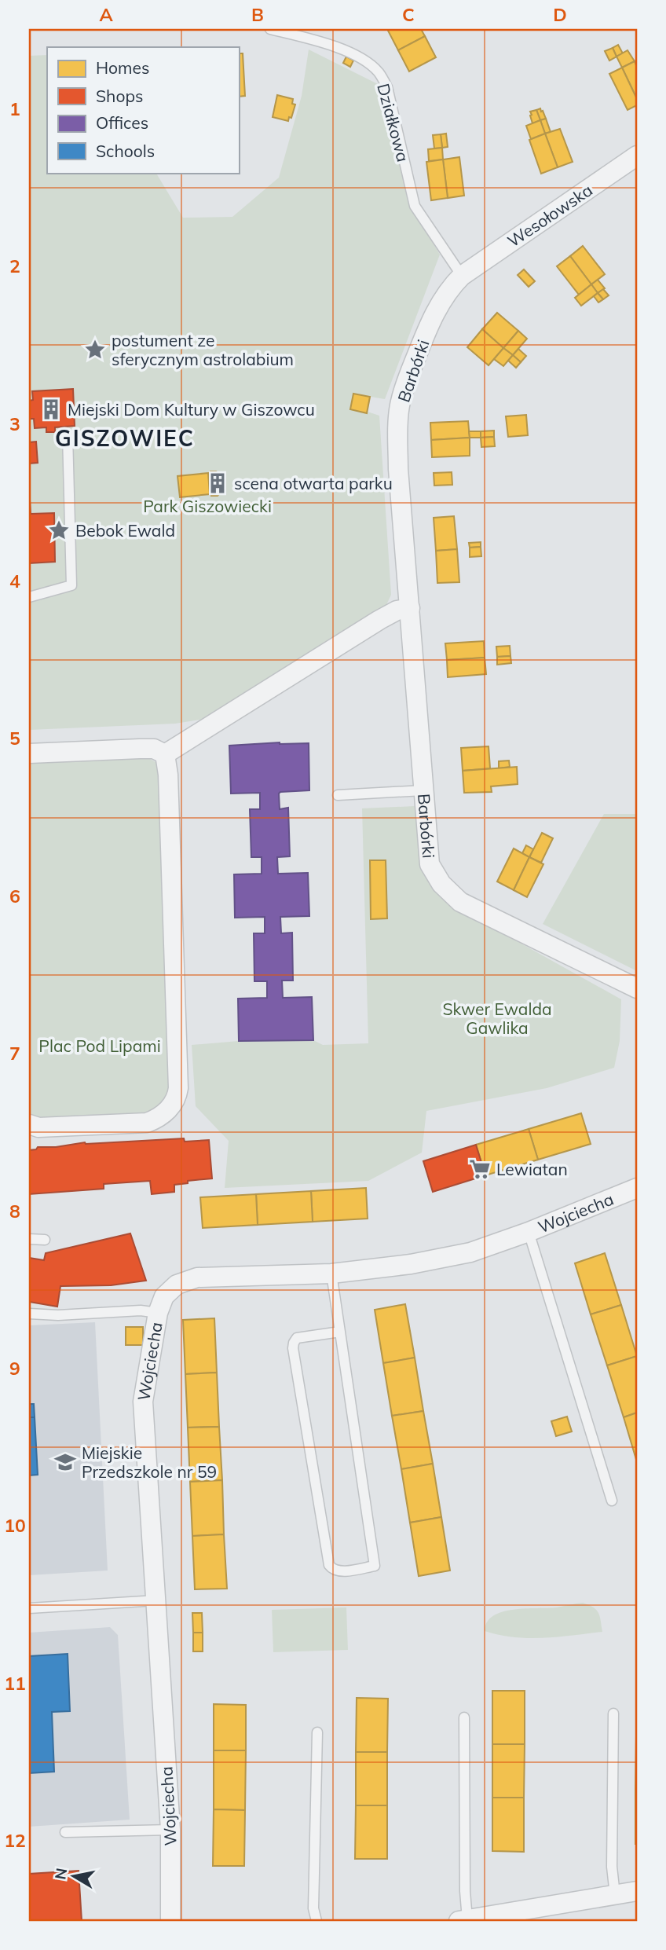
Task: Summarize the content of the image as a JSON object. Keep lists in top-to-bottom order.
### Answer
{
  "streets": {
    "street": ["Wesołowska", "Barbórki", "Wojciecha"],
    "lane": ["Działkowa"]
  },
  "crossings": [
    ["Działkowa", "Wesołowska"],
    ["Działkowa", "Barbórki"],
    ["Wesołowska", "Barbórki"]
  ],
  "districts": ["GISZOWIEC"],
  "parks": ["Park Giszowiecki", "Skwer Ewalda Gawlika", "Plac Pod Lipami"],
  "places": {
    "place": ["postument ze sferycznym astrolabium", "Bebok Ewald"],
    "building": ["Miejski Dom Kultury w Giszowcu", "scena otwarta parku"],
    "supermarket": ["Lewiatan"],
    "school or university": ["Miejskie Przedszkole nr 59"]
  },
  "legend": [
    "Homes",
    "Shops",
    "Offices",
    "Schools"
  ],
  "north": "left",
  "grid": {
    "columns": [
      "A",
      "B",
      "C",
      "D"
    ],
    "rows": [
      "1",
      "2",
      "3",
      "4",
      "5",
      "6",
      "7",
      "8",
      "9",
      "10",
      "11",
      "12"
    ]
  }
}
